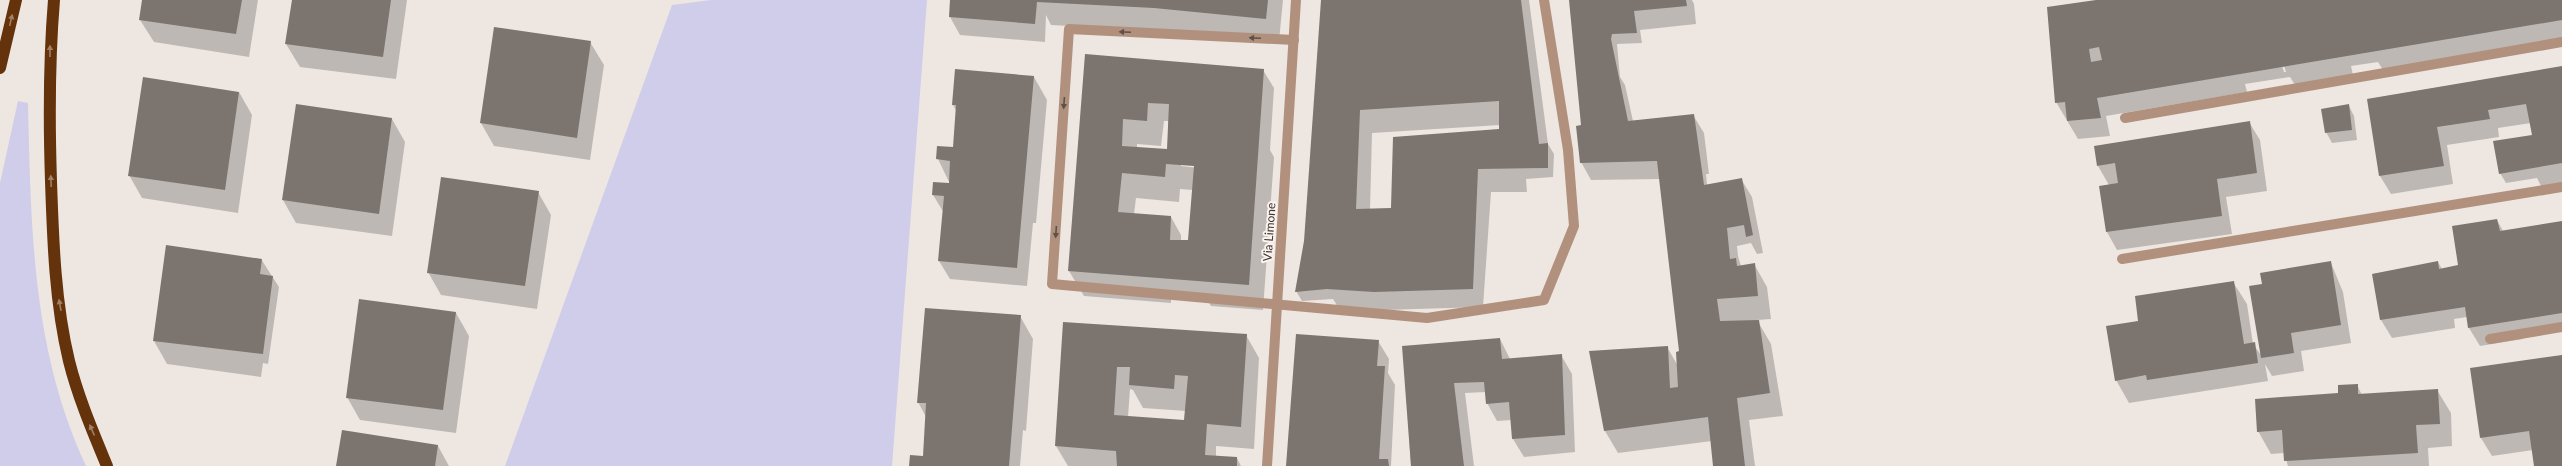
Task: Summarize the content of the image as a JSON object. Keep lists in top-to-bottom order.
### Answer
{
  "streets": {
    "street": ["Via Limone"]
  }
}
